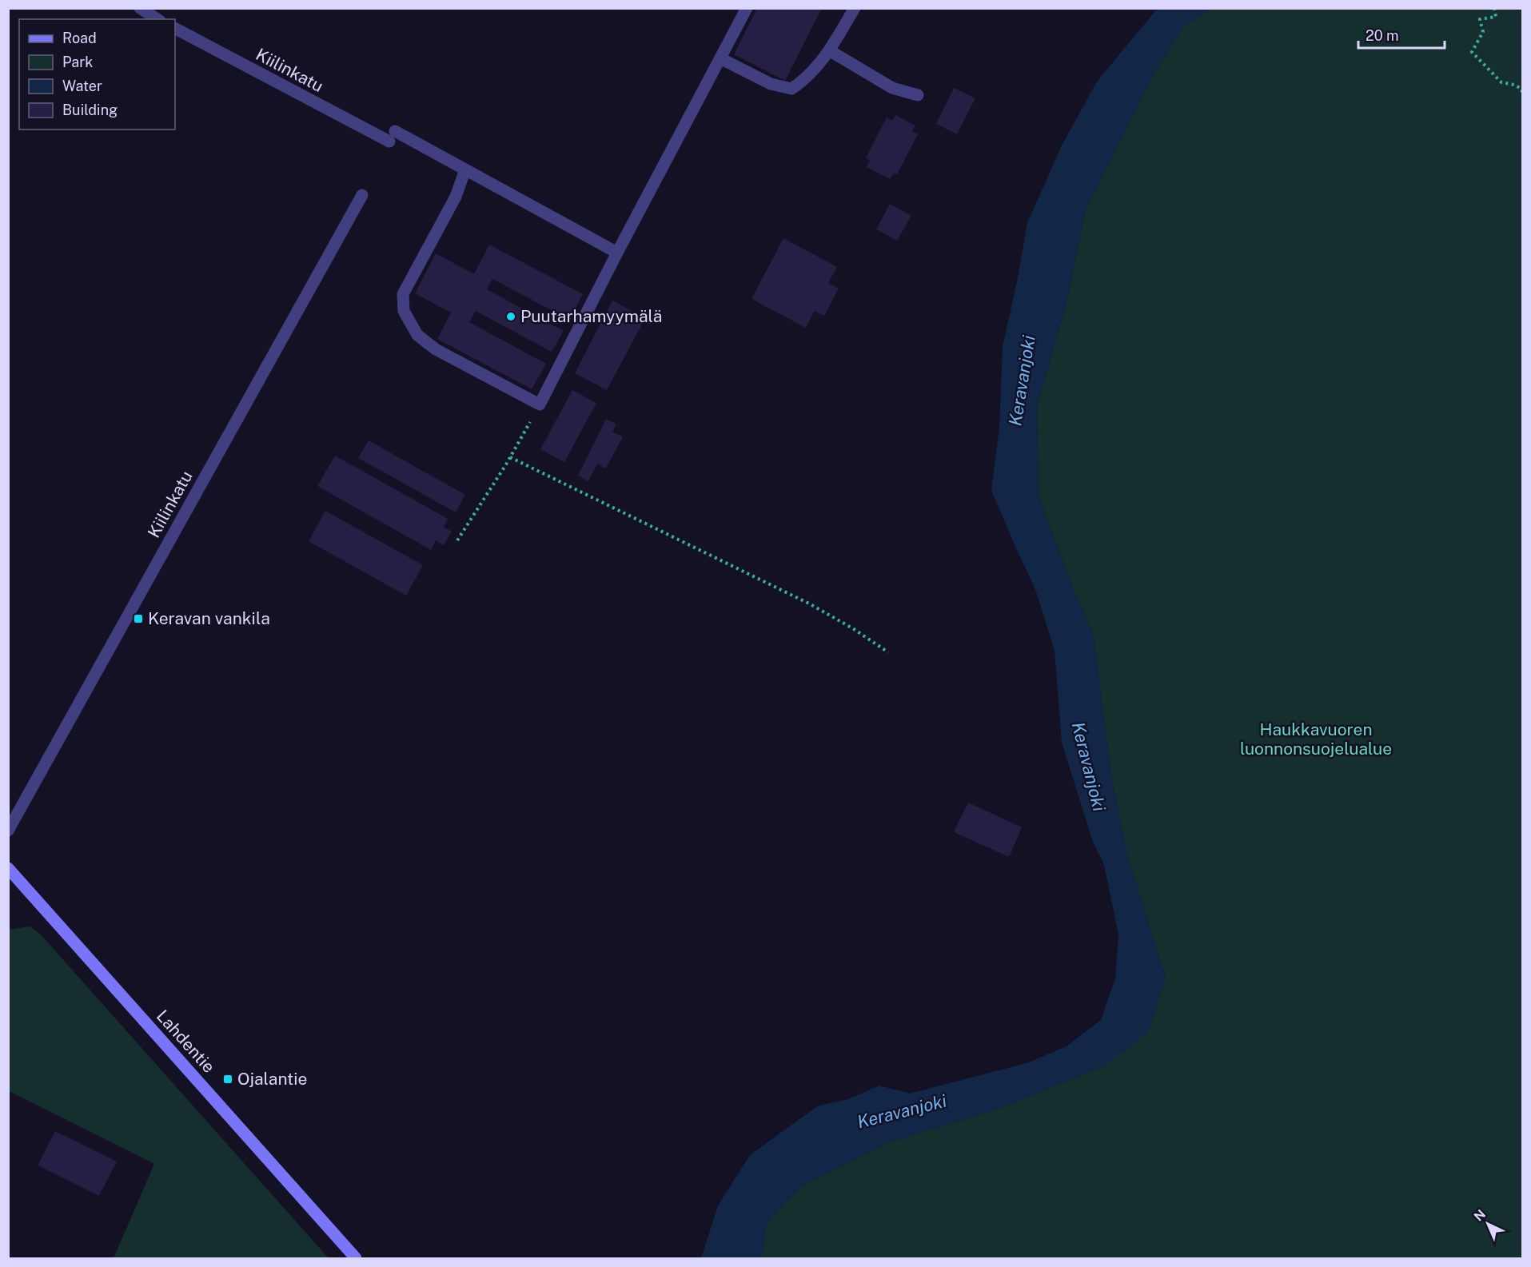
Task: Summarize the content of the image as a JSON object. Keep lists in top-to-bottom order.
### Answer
{
  "streets": {
    "main road": ["Lahdentie"],
    "lane": ["Kiilinkatu"]
  },
  "water": ["Keravanjoki"],
  "parks": ["Haukkavuoren luonnonsuojelualue"],
  "places": {
    "other": ["Puutarhamyymälä"],
    "transit": ["Keravan vankila", "Ojalantie"]
  },
  "legend": [
    "Road",
    "Park",
    "Water",
    "Building"
  ],
  "scale_bar": "20 m",
  "north": "top left"
}
